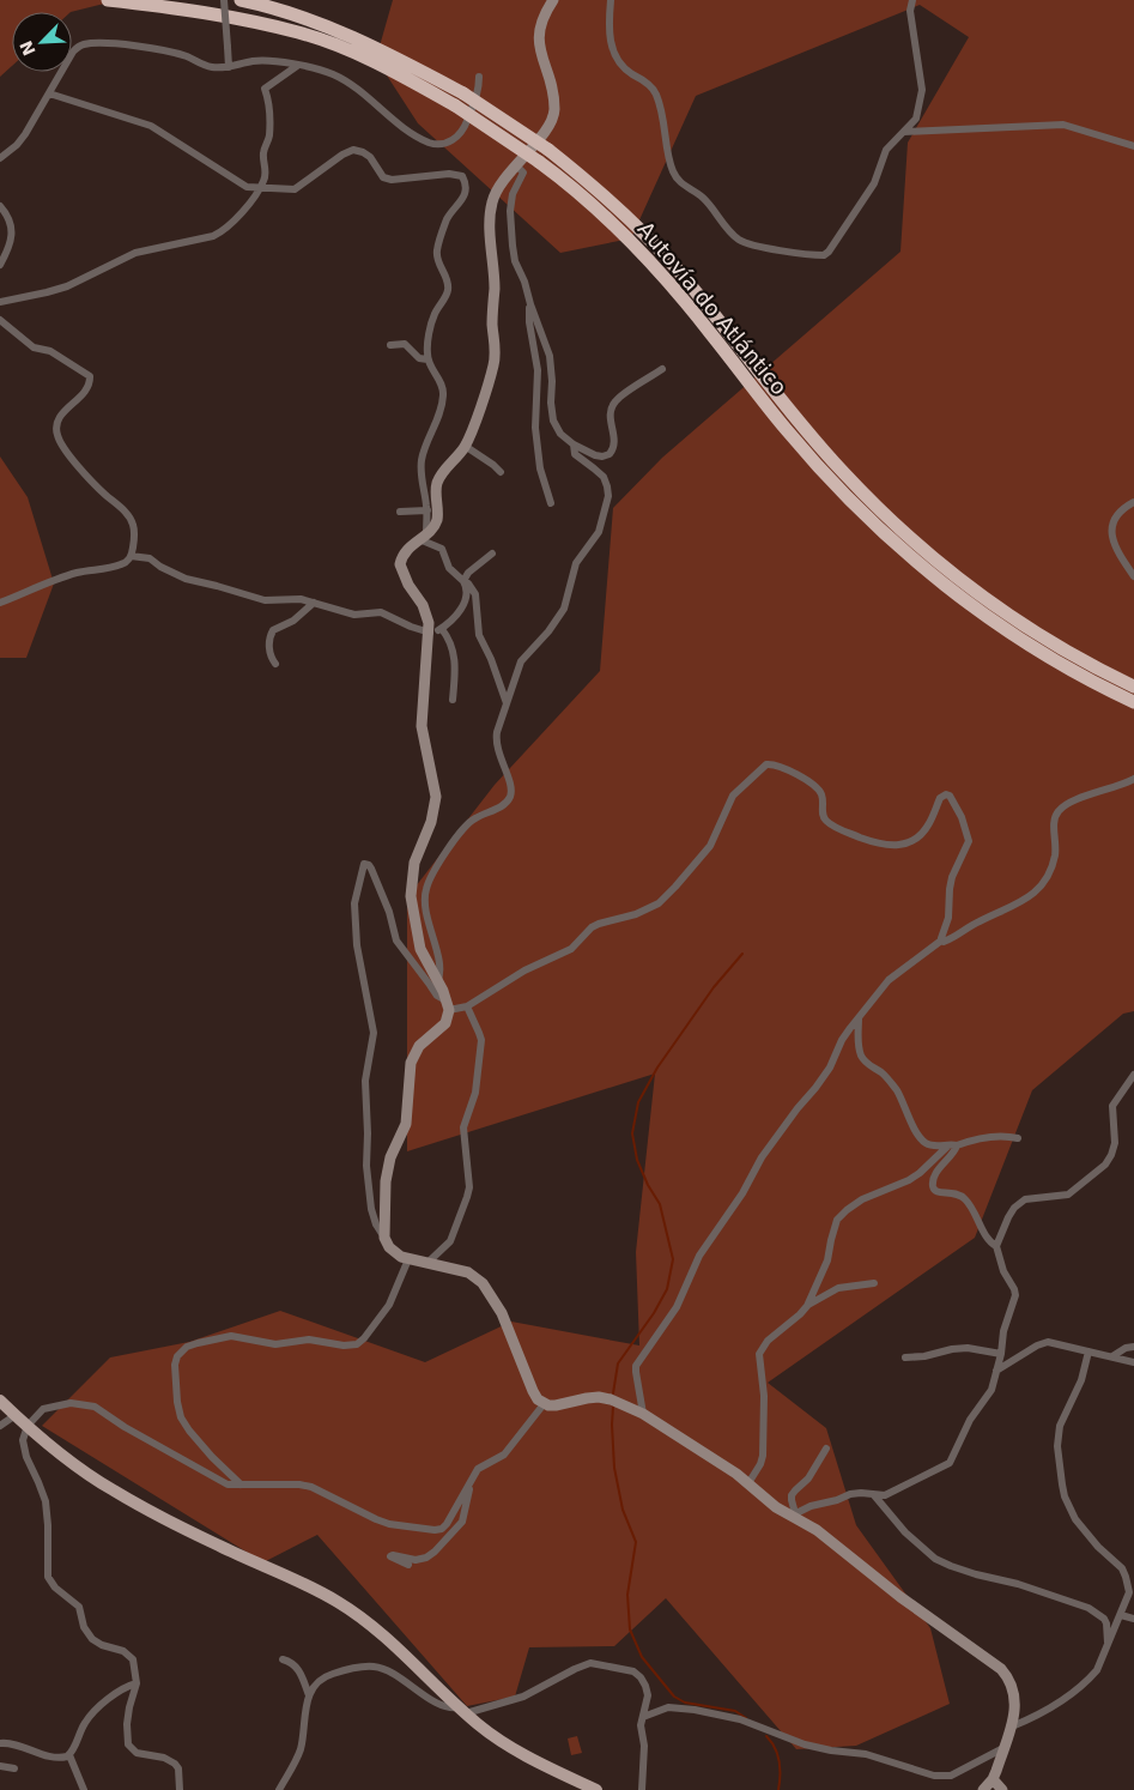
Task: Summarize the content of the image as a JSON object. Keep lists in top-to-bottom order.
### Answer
{
  "streets": {
    "highway": ["Autovía do Atlántico"]
  },
  "north": "bottom left"
}
